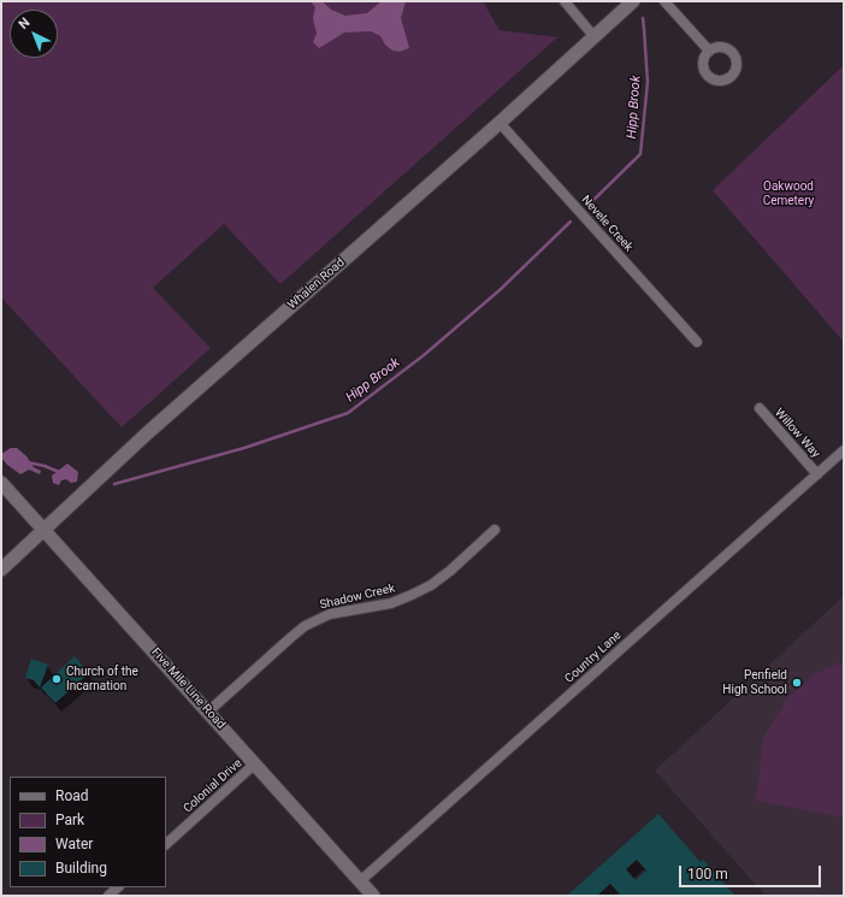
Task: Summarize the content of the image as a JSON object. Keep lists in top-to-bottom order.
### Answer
{
  "streets": {
    "street": [
      "Nevele Creek",
      "Whalen Road",
      "Willow Way",
      "Shadow Creek",
      "Country Lane",
      "Five Mile Line Road",
      "Colonial Drive"
    ]
  },
  "crossings": [
    ["Nevele Creek", "Whalen Road"],
    ["Whalen Road", "Five Mile Line Road"],
    ["Willow Way", "Country Lane"],
    ["Shadow Creek", "Five Mile Line Road"],
    ["Country Lane", "Five Mile Line Road"],
    ["Five Mile Line Road", "Colonial Drive"]
  ],
  "water": ["Hipp Brook"],
  "parks": ["Oakwood Cemetery"],
  "places": ["Church of the Incarnation", "Penfield High School"],
  "legend": [
    "Road",
    "Park",
    "Water",
    "Building"
  ],
  "scale_bar": "100 m",
  "north": "top left"
}
